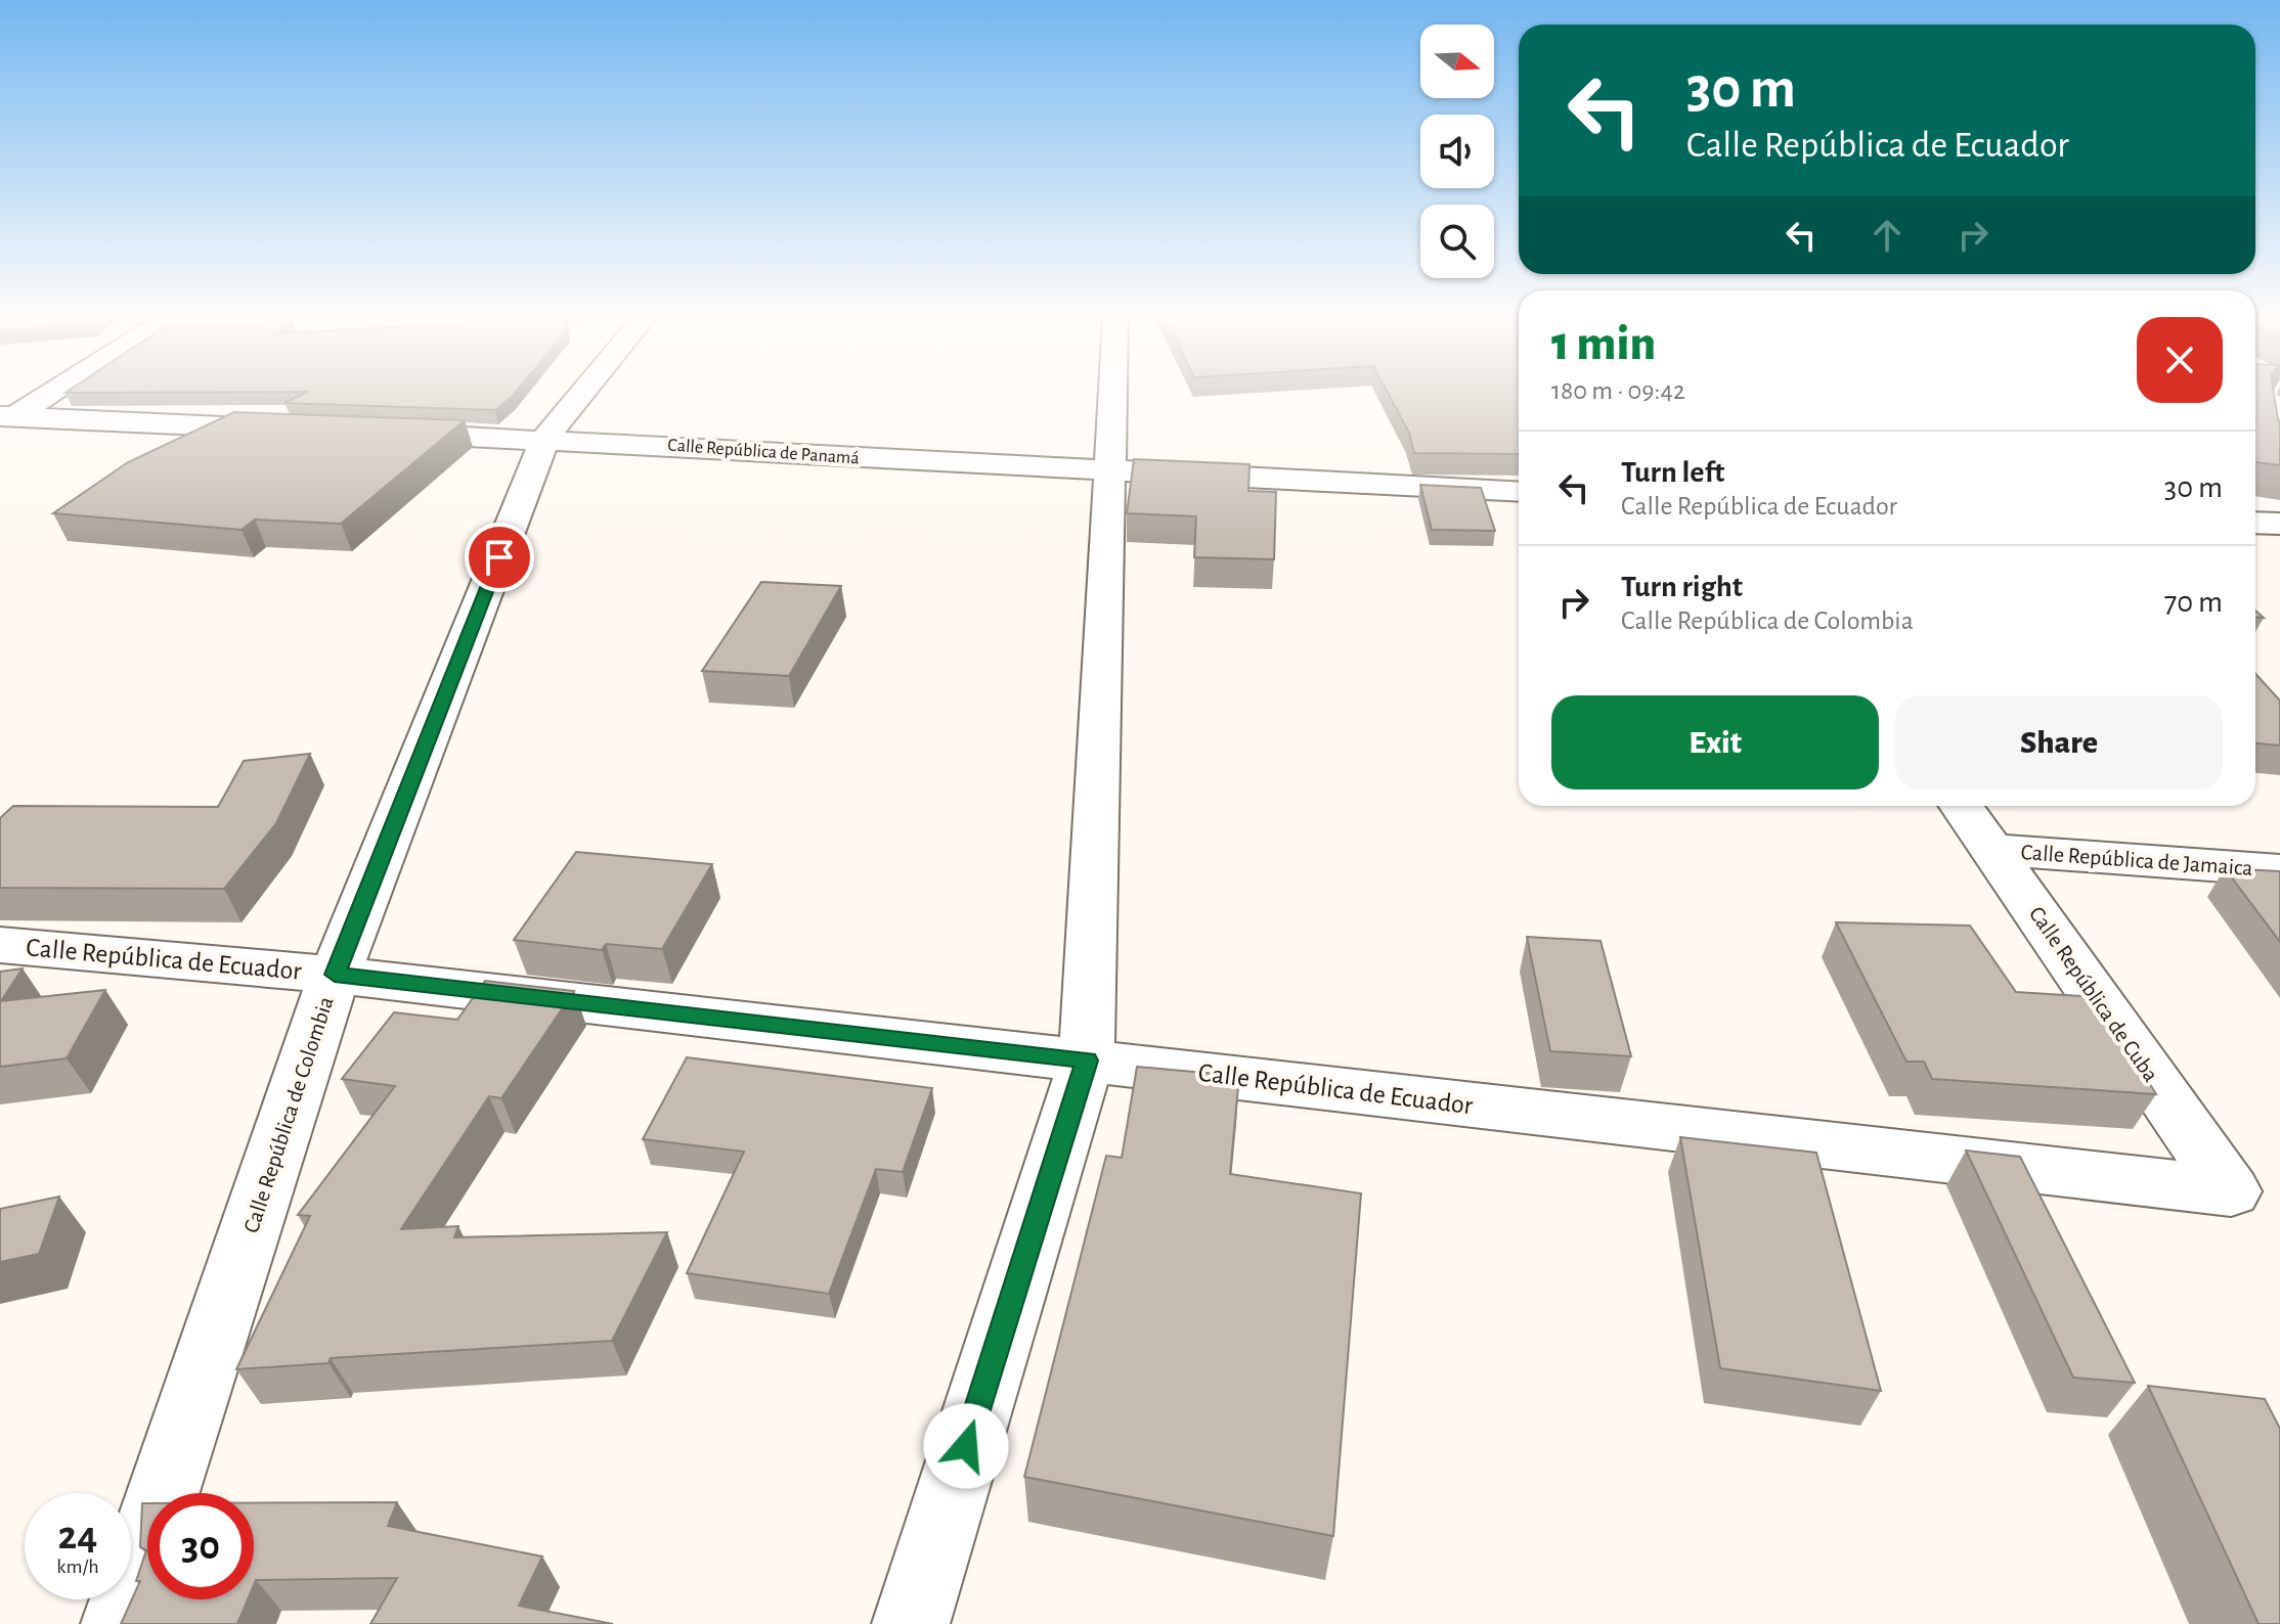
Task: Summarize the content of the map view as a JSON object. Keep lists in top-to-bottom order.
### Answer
{
  "streets": {
    "street": [
      "Calle República de Panamá",
      "Calle República de Jamaica",
      "Calle República de Ecuador",
      "Calle República de Cuba",
      "Calle República de Colombia"
    ]
  },
  "crossings": [
    ["Calle República de Panamá", "Calle República de Colombia"],
    ["Calle República de Jamaica", "Calle República de Cuba"],
    ["Calle República de Ecuador", "Calle República de Cuba"],
    ["Calle República de Ecuador", "Calle República de Colombia"]
  ],
  "north": "right",
  "page": {
    "turn": ["30 m", "Calle República de Ecuador"],
    "heading": ["1 min", "180 m · 09:42"],
    "list": [
      {
        "name": "Turn left",
        "note": "Calle República de Ecuador",
        "value": "30 m"
      },
      {
        "name": "Turn right",
        "note": "Calle República de Colombia",
        "value": "70 m"
      }
    ],
    "buttons": ["Exit", "Share"],
    "speed": "24 km/h",
    "limit": "30"
  }
}
